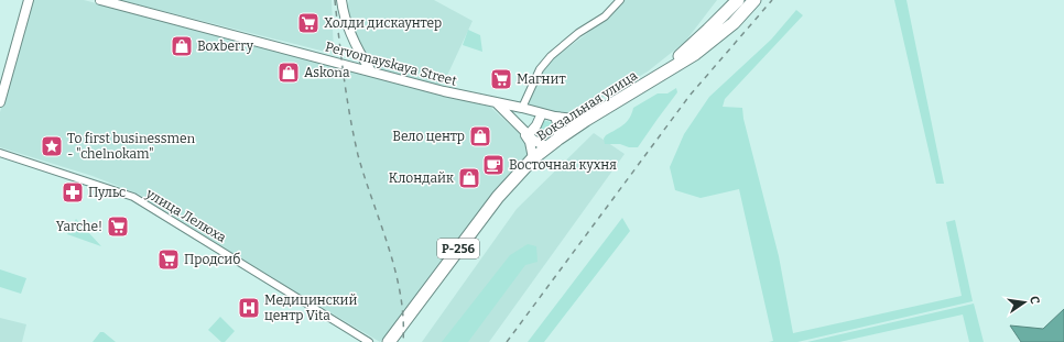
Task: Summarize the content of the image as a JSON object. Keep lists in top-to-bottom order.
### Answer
{
  "streets": {
    "highway": ["Вокзальная улица", "Р-256"],
    "main road": ["Pervomayskaya Street"],
    "street": ["улица Лелюха"]
  },
  "crossings": [
    ["Pervomayskaya Street", "Вокзальная улица"],
    ["Вокзальная улица", "Р-256"]
  ],
  "places": {
    "supermarket": [
      "Холди дискаунтер",
      "Магнит",
      "Yarche!",
      "Продсиб"
    ],
    "shop": [
      "Boxberry",
      "Askona",
      "Вело центр",
      "Клондайк"
    ],
    "place": ["To first businessmen - \"chelnokam\""],
    "cafe": ["Восточная кухня"],
    "pharmacy": ["Пульс"],
    "hospital": ["Медицинский центр Vita"]
  },
  "north": "right"
}
